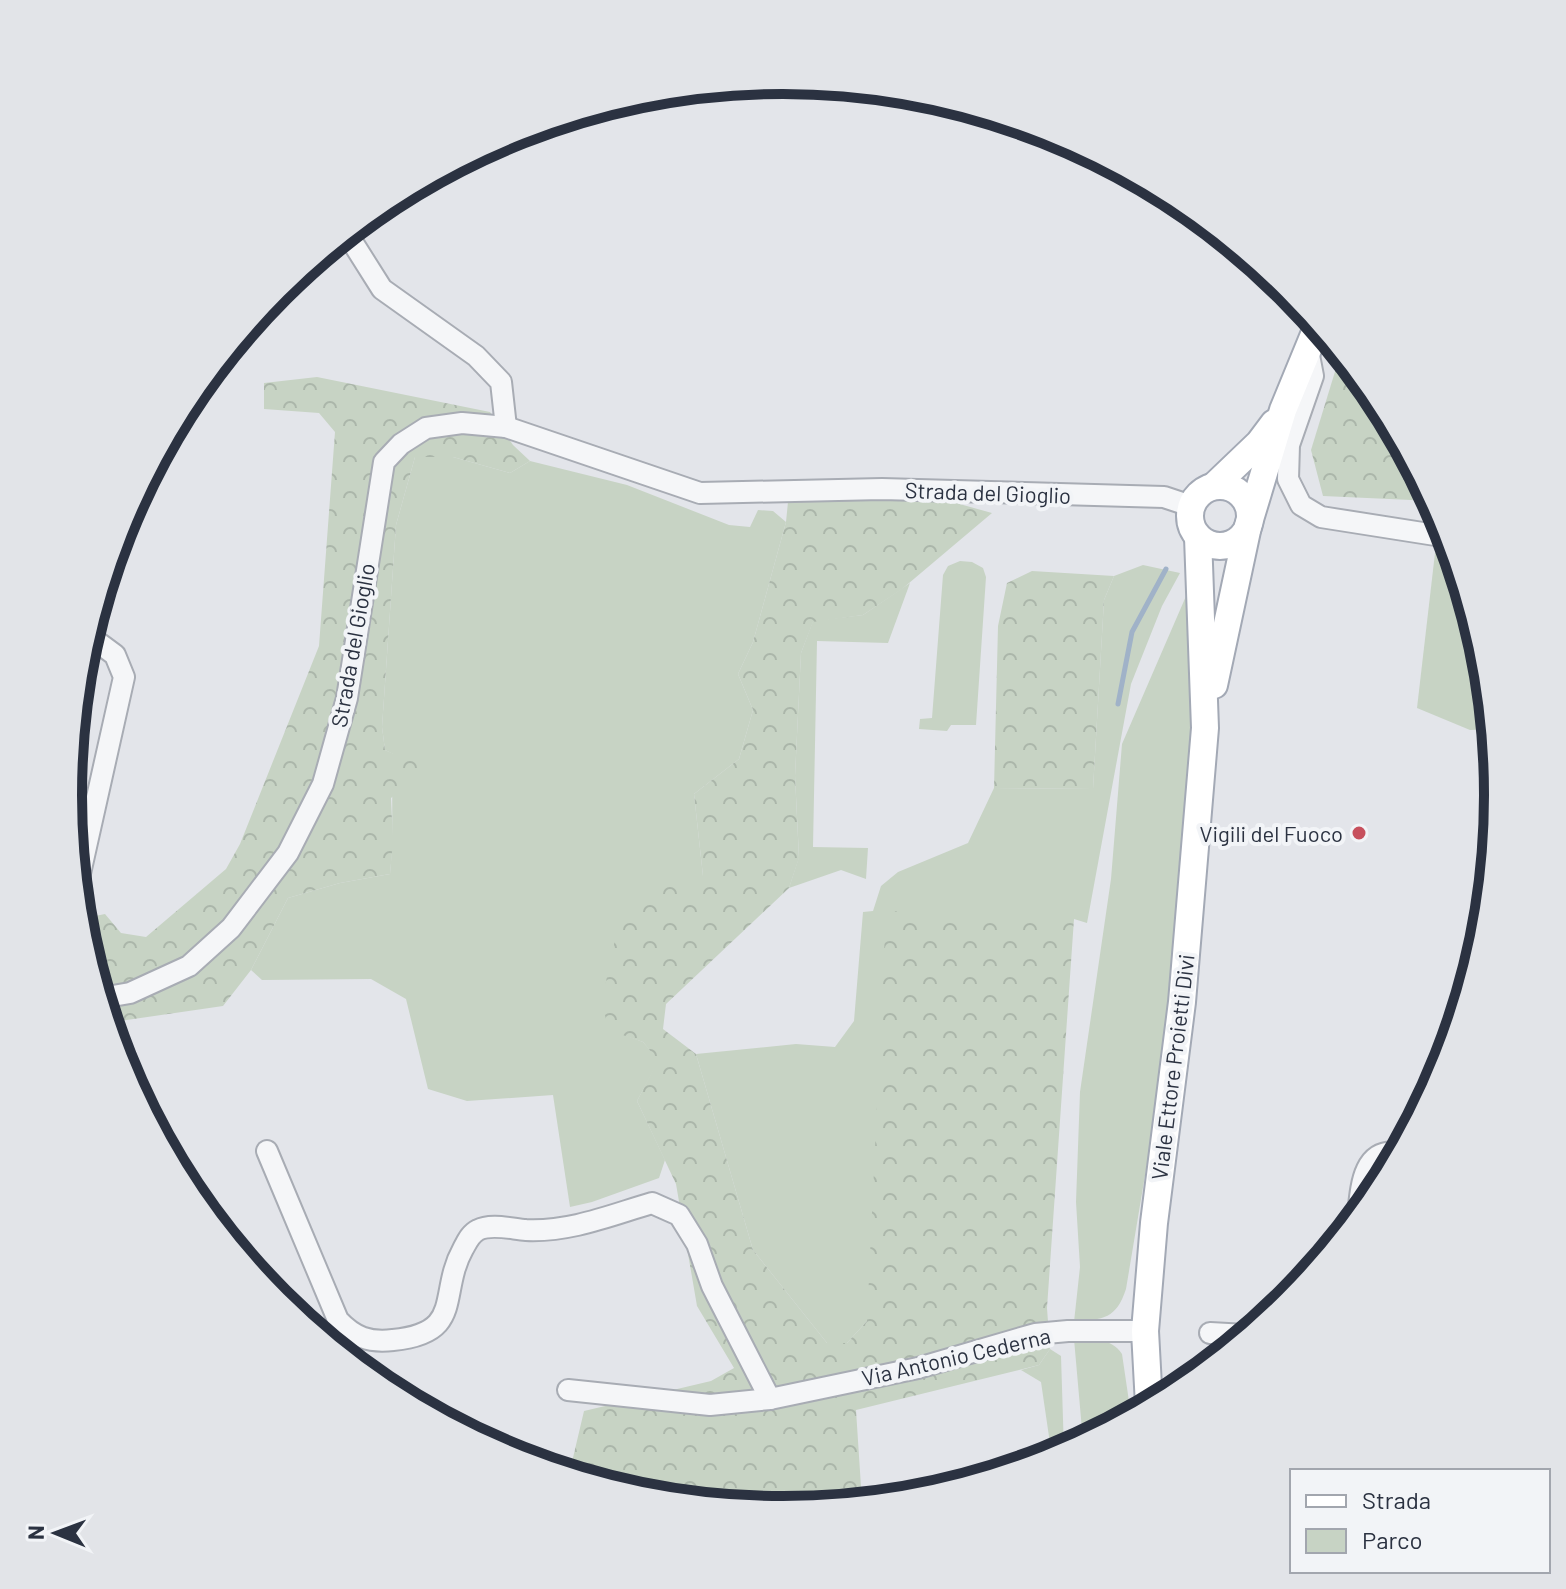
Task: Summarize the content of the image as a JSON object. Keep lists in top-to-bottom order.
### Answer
{
  "streets": {
    "main road": ["Viale Ettore Proietti Divi"],
    "street": ["Strada del Gioglio", "Via Antonio Cederna"]
  },
  "crossings": [
    ["Strada del Gioglio", "Viale Ettore Proietti Divi"],
    ["Viale Ettore Proietti Divi", "Via Antonio Cederna"]
  ],
  "places": ["Vigili del Fuoco"],
  "legend": ["Strada", "Parco"],
  "north": "left"
}
